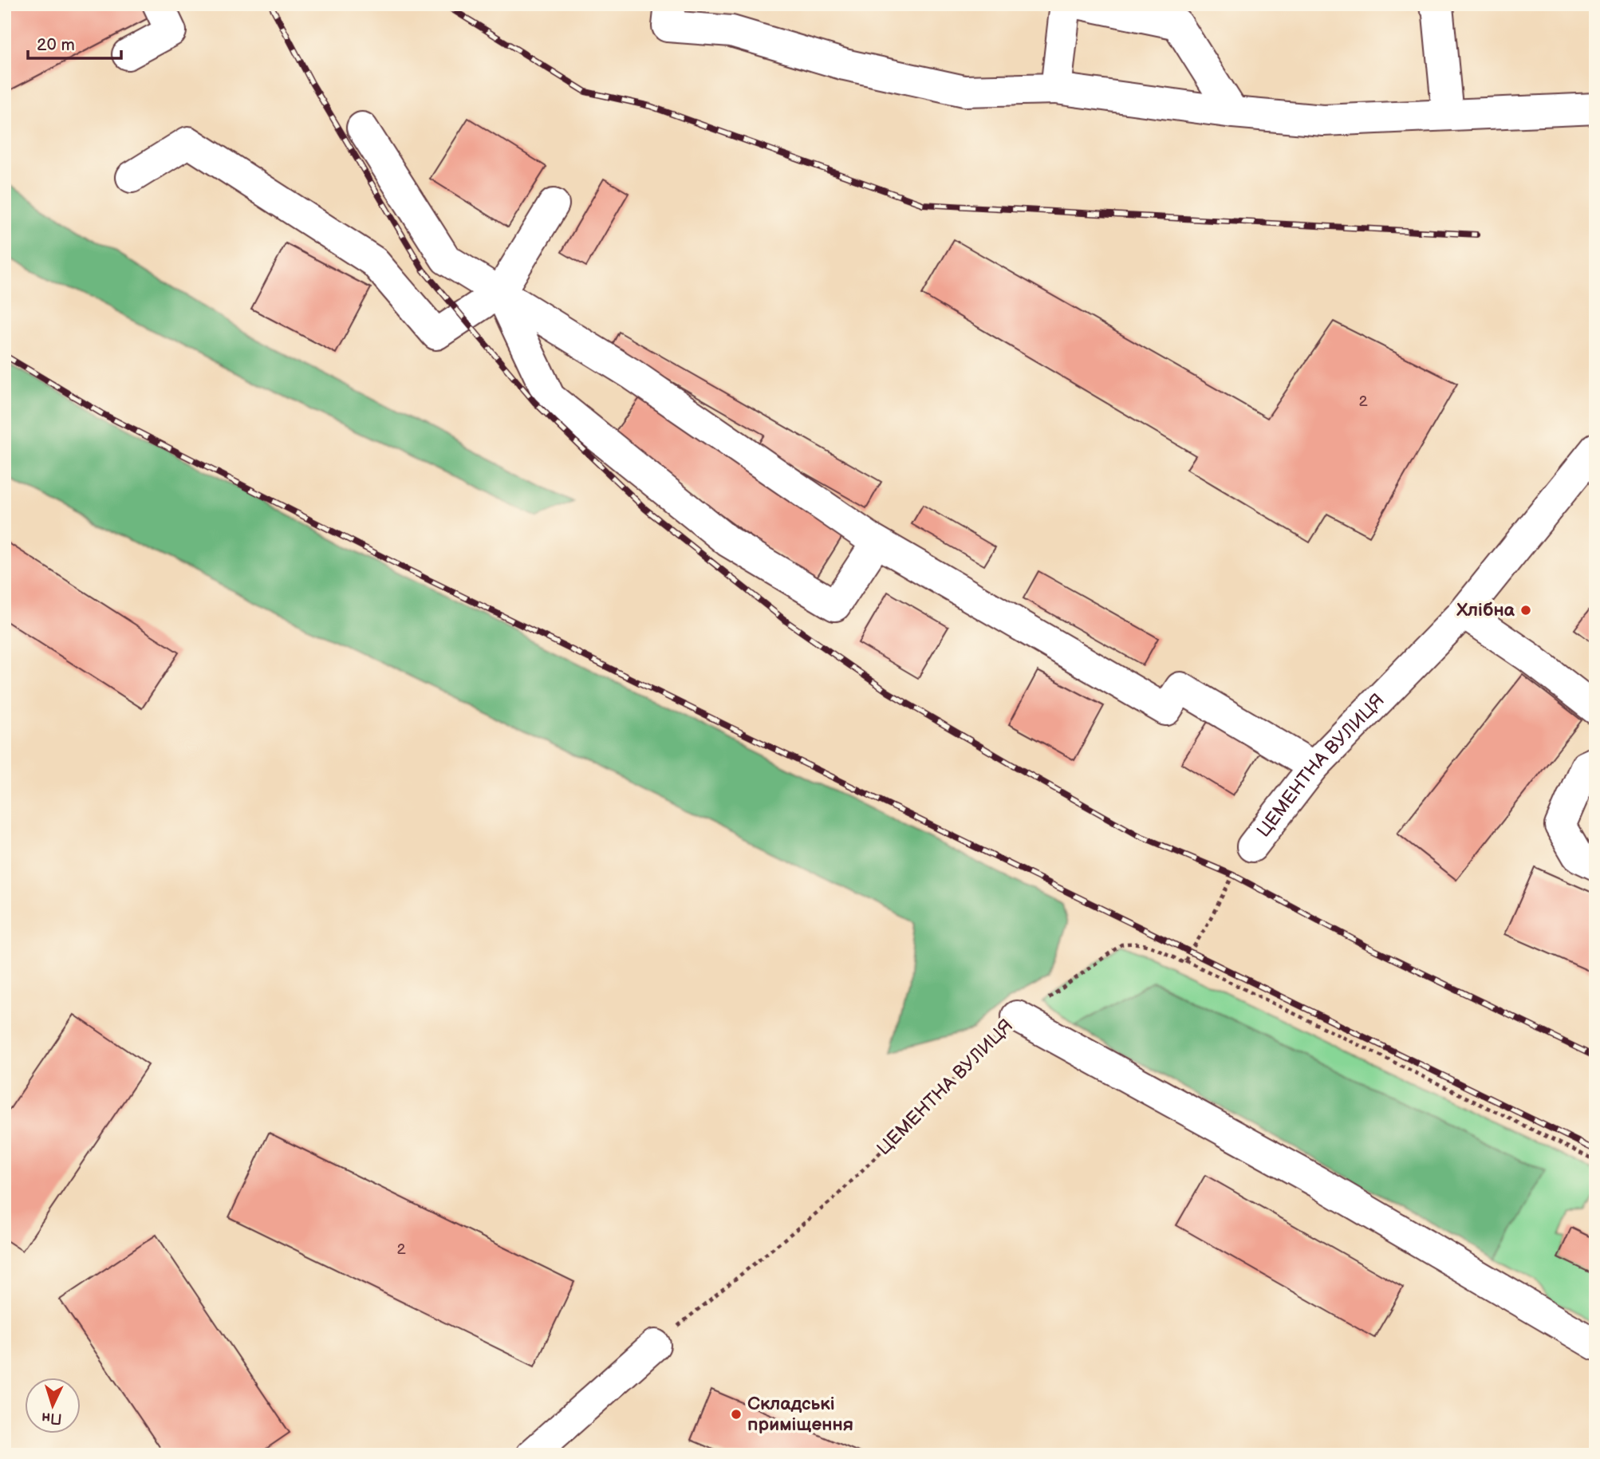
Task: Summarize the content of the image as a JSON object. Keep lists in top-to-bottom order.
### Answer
{
  "streets": {
    "street": ["ЦЕМЕНТНА ВУЛИЦЯ"]
  },
  "places": ["Хлібна", "Складські приміщення"],
  "house_numbers": ["2", "2"],
  "scale_bar": "20 m",
  "north": "bottom"
}
